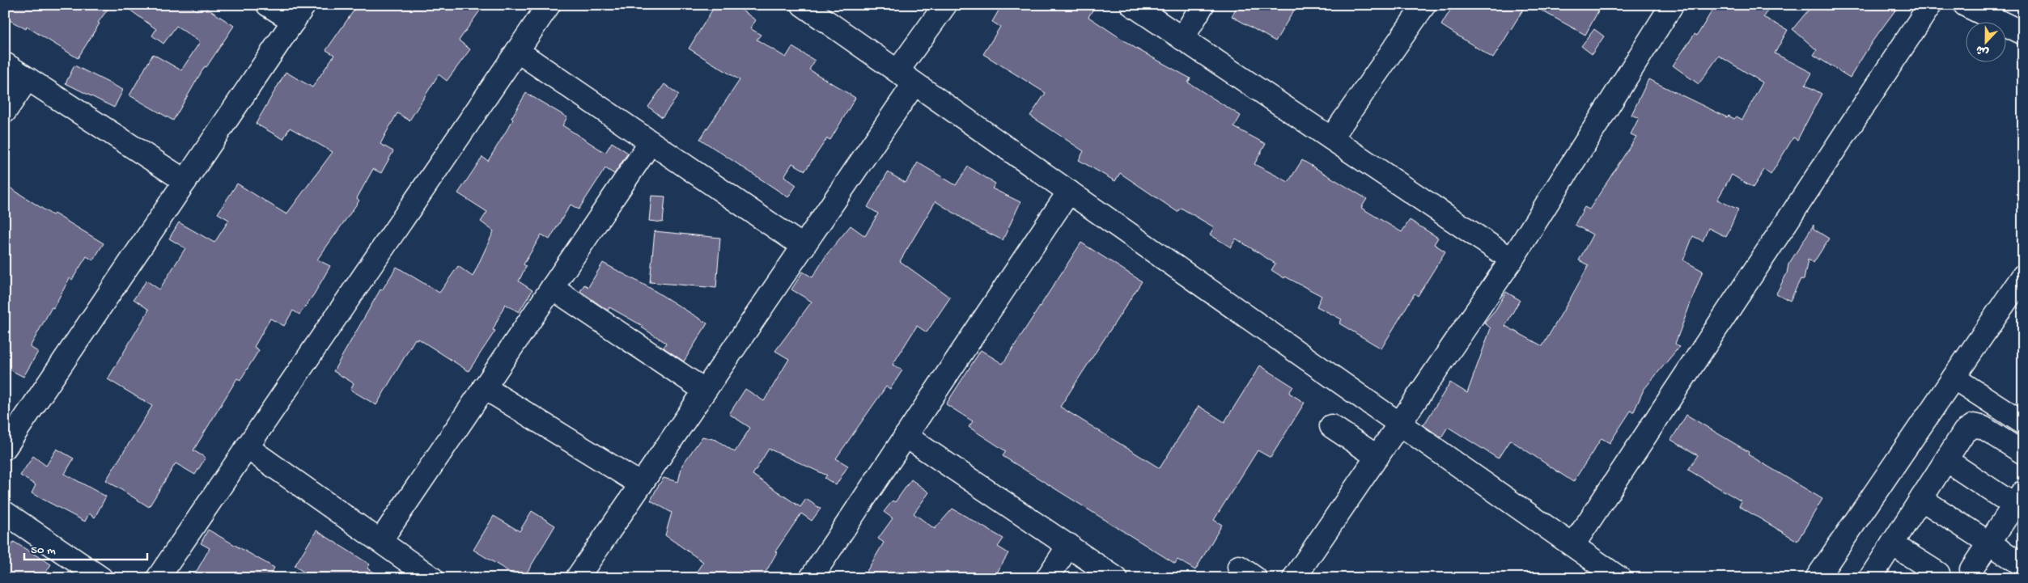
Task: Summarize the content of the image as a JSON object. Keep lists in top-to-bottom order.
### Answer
{
  "scale_bar": "50 m",
  "north": "bottom"
}
